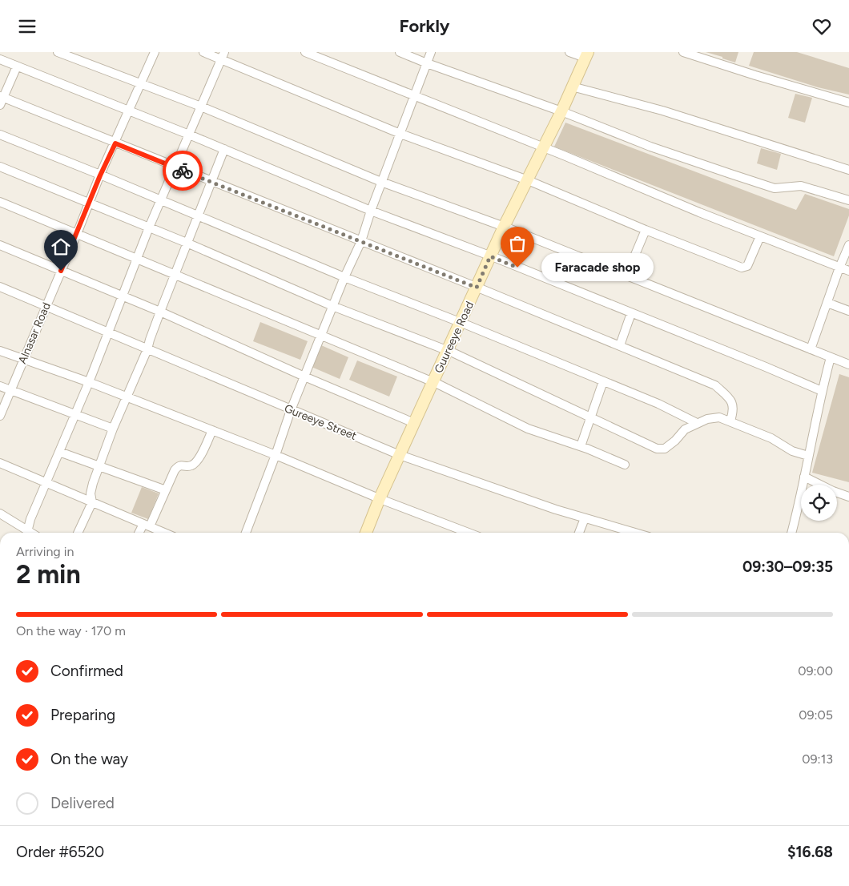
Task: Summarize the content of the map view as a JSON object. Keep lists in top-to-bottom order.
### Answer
{
  "streets": {
    "street": ["Alnasar Road", "Guureeye Road", "Gureeye Street"]
  },
  "crossings": [
    ["Alnasar Road", "Gureeye Street"],
    ["Guureeye Road", "Gureeye Street"]
  ],
  "places": ["Faracade shop"],
  "page": {
    "header": "Forkly",
    "bubble": "Faracade shop",
    "heading": ["2 min", "Arriving in", "09:30–09:35"],
    "panel": ["Order #6520", "$16.68"],
    "bar": "On the way · 170 m",
    "list": [
      ["Confirmed", "09:00"],
      ["Preparing", "09:05"],
      ["On the way", "09:13"],
      "Delivered"
    ]
  }
}
